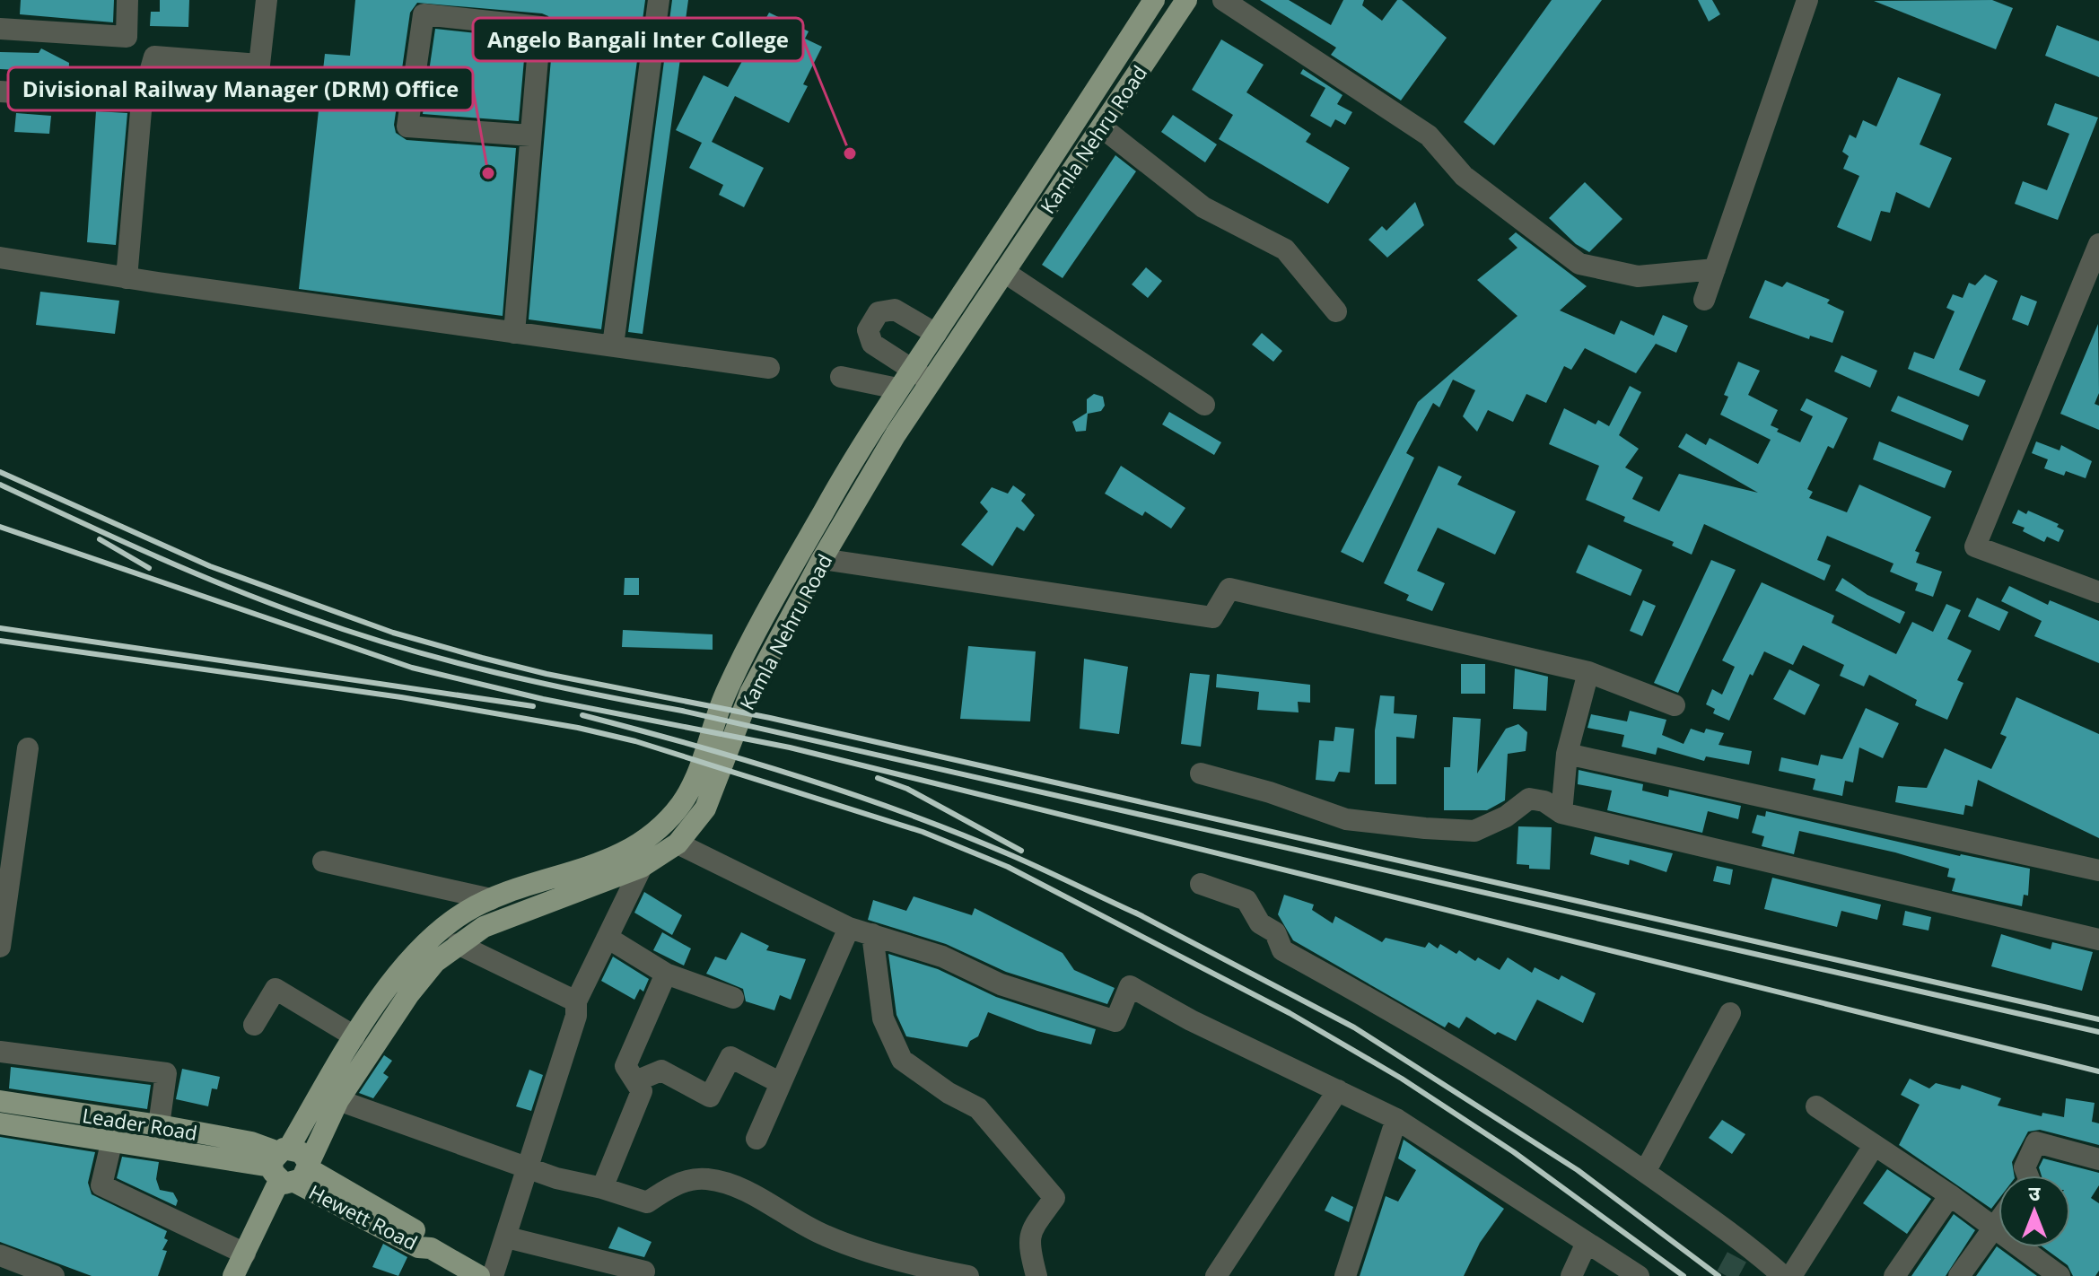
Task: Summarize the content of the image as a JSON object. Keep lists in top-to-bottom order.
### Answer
{
  "streets": {
    "main road": ["Kamla Nehru Road", "Leader Road", "Hewett Road"]
  },
  "crossings": [
    ["Kamla Nehru Road", "Leader Road"],
    ["Kamla Nehru Road", "Hewett Road"],
    ["Leader Road", "Hewett Road"]
  ],
  "places": ["Angelo Bangali Inter College", "Divisional Railway Manager (DRM) Office"],
  "north": "top"
}
